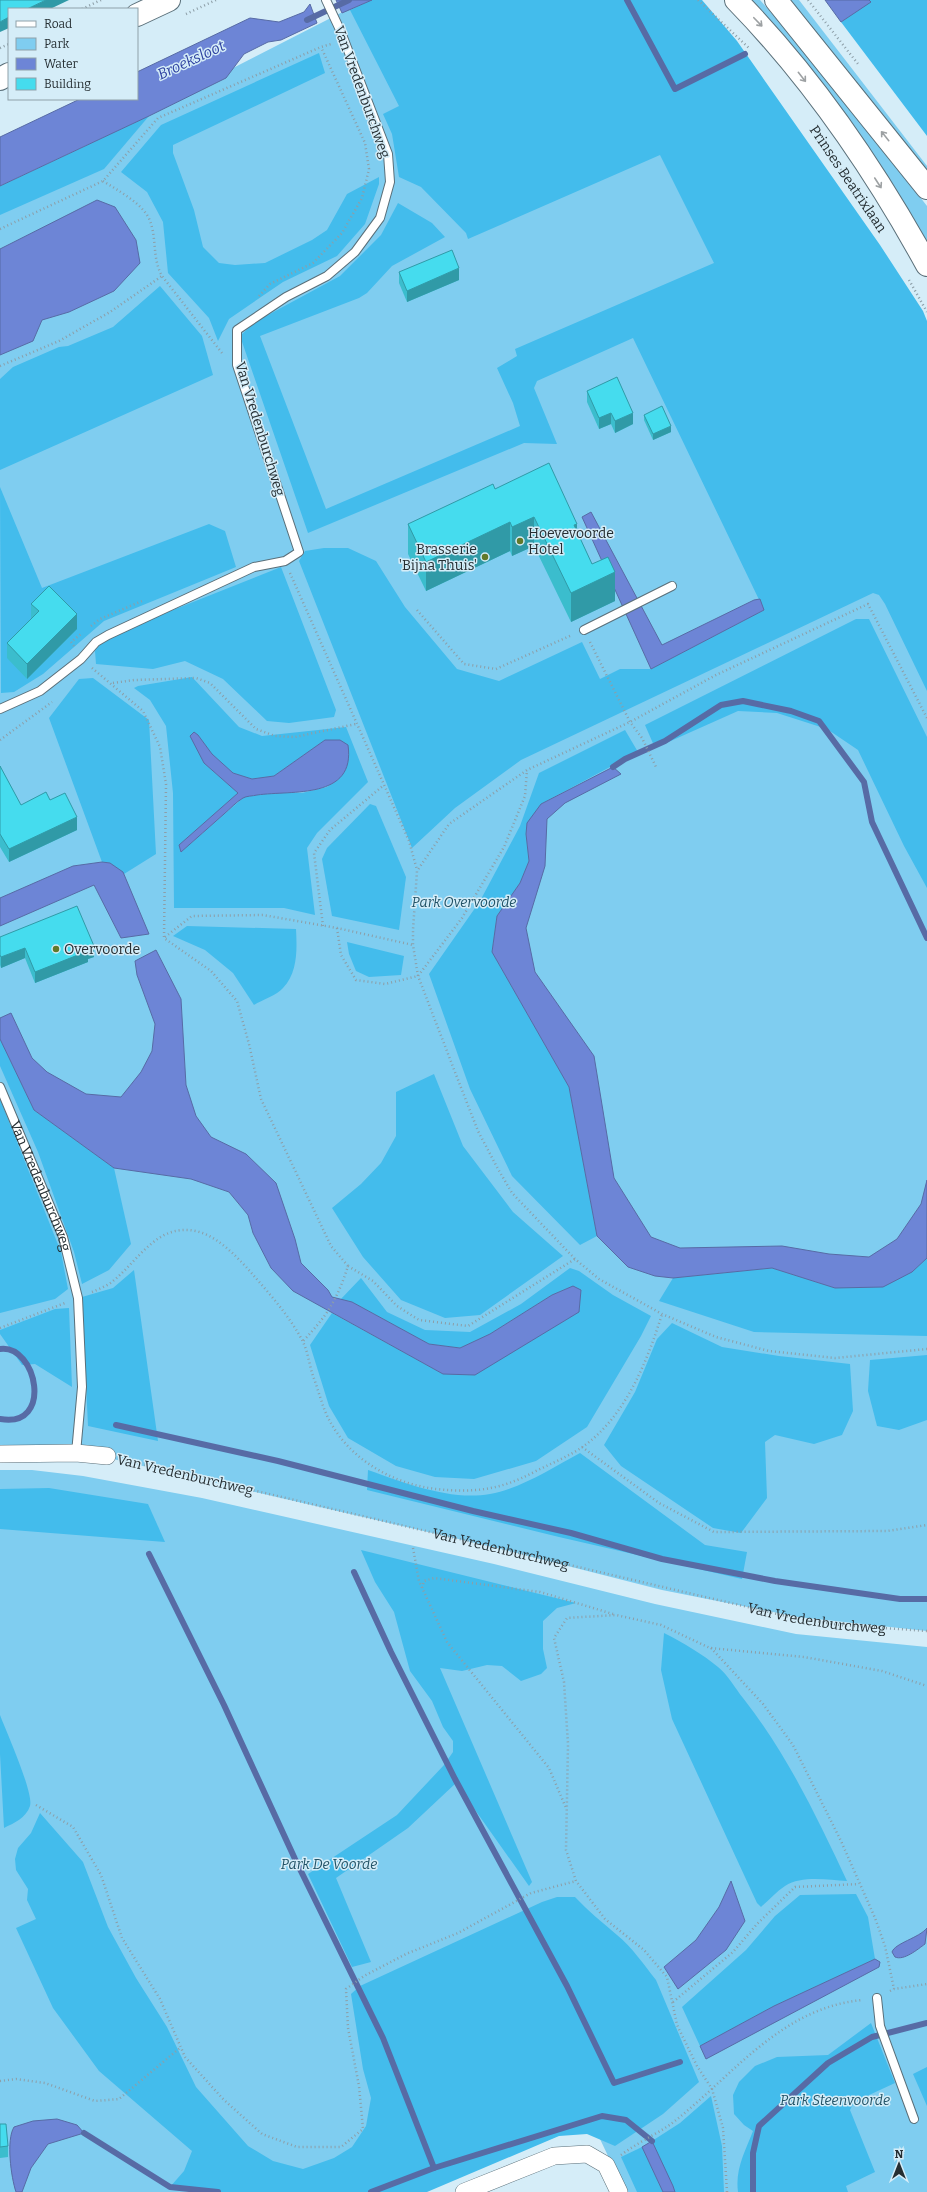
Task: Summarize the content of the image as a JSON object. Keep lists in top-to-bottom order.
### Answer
{
  "streets": {
    "main road": ["Prinses Beatrixlaan"],
    "street": ["Van Vredenburchweg"]
  },
  "water": ["Broeksloot"],
  "parks": ["Park Overvoorde", "Park De Voorde", "Park Steenvoorde"],
  "places": ["Hoevevoorde Hotel", "Brasserie 'Bijna Thuis'", "Overvoorde"],
  "legend": [
    "Road",
    "Park",
    "Water",
    "Building"
  ],
  "north": "top"
}
